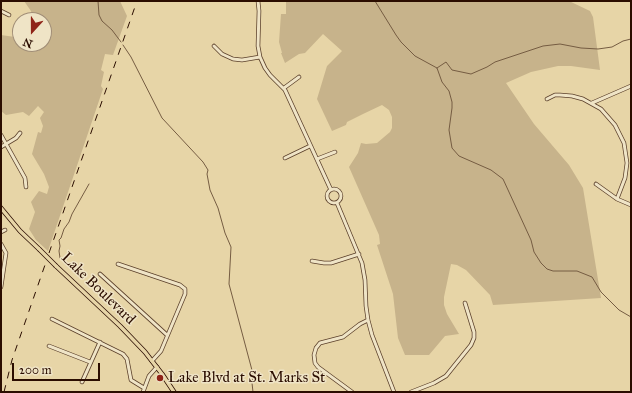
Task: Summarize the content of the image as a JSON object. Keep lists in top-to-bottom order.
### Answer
{
  "streets": {
    "main road": ["Lake Boulevard"]
  },
  "places": ["Lake Blvd at St. Marks St"],
  "scale_bar": "200 m",
  "north": "bottom"
}
